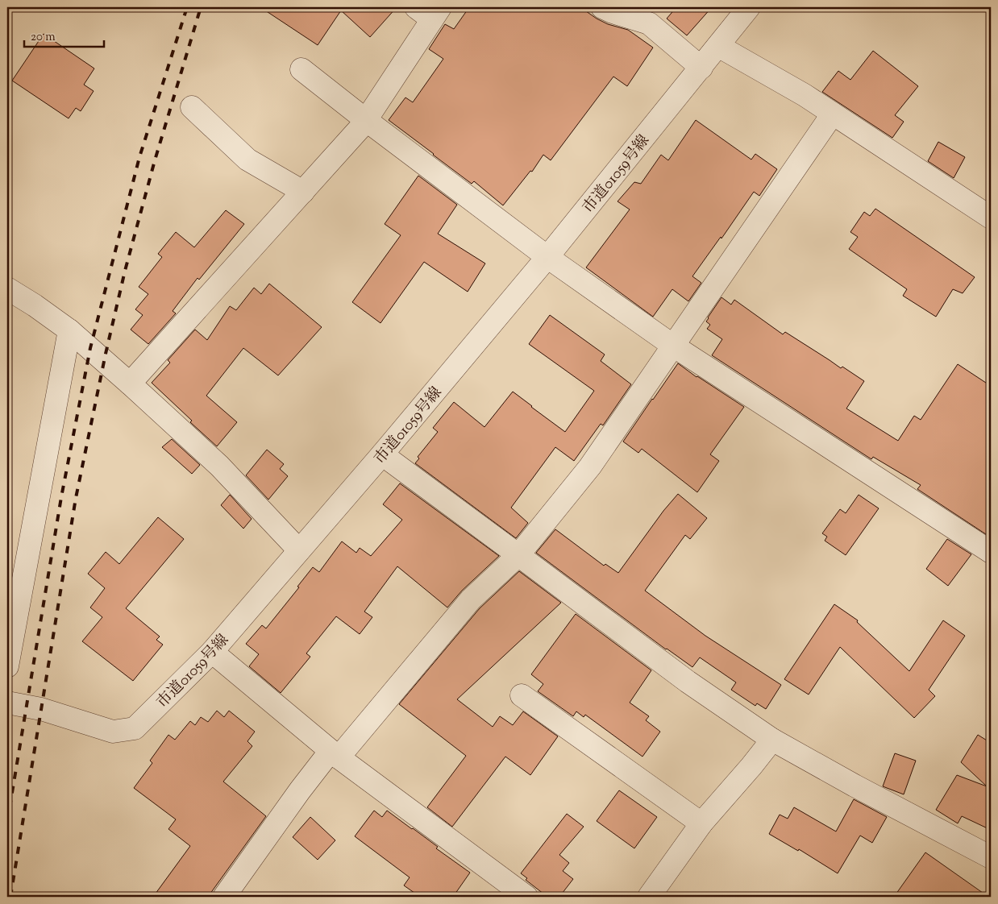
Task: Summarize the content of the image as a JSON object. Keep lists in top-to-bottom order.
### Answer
{
  "streets": {
    "street": ["市道01059号線"]
  },
  "scale_bar": "20 m"
}
